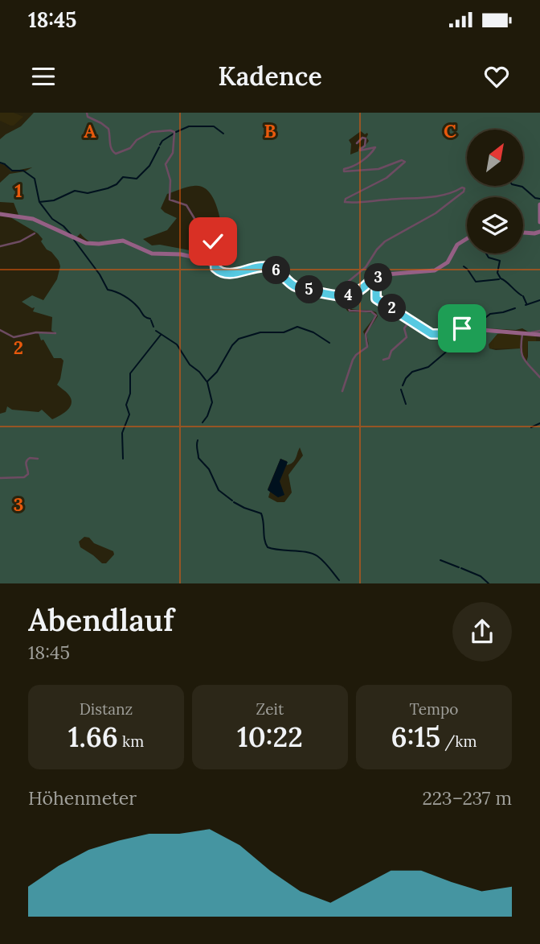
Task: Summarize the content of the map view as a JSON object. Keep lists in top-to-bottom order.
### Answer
{
  "north": "top right",
  "page": {
    "status": "18:45",
    "header": "Kadence",
    "pins": [
      "6",
      "3",
      "5",
      "4",
      "2"
    ],
    "heading": ["Abendlauf", "18:45"],
    "stats": [
      ["Distanz", "1.66 km"],
      ["Zeit", "10:22"],
      ["Tempo", "6:15 /km"]
    ],
    "chart": ["Höhenmeter", "223–237 m"]
  },
  "grid": {
    "columns": ["A", "B", "C"],
    "rows": ["1", "2", "3"]
  }
}
